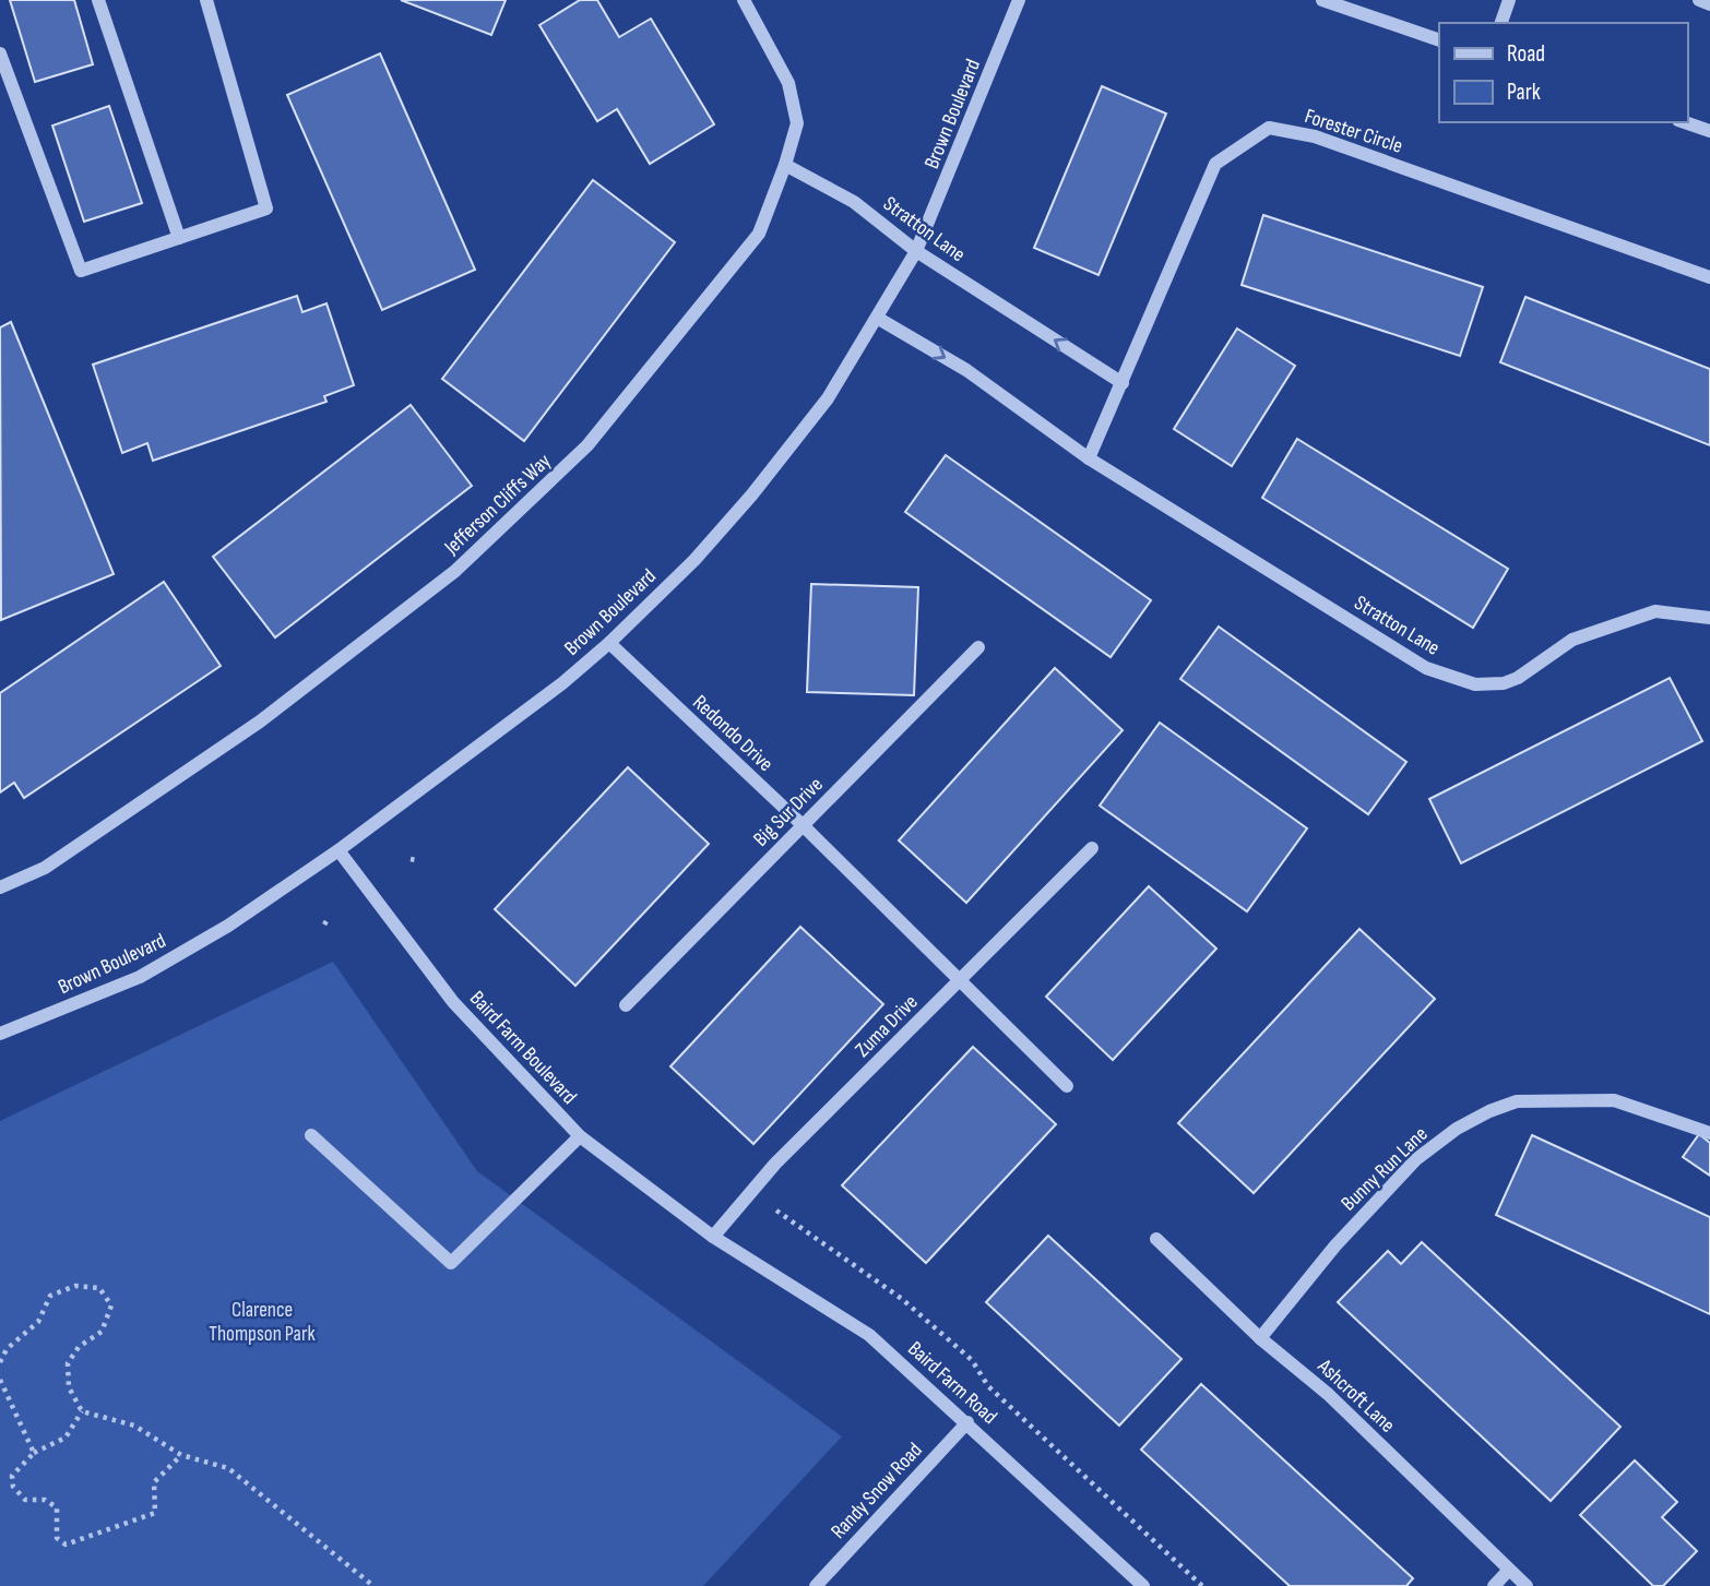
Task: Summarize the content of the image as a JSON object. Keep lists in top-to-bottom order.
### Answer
{
  "streets": {
    "street": [
      "Brown Boulevard",
      "Forester Circle",
      "Stratton Lane",
      "Jefferson Cliffs Way",
      "Redondo Drive",
      "Big Sur Drive",
      "Zuma Drive",
      "Baird Farm Boulevard",
      "Bunny Run Lane",
      "Baird Farm Road",
      "Ashcroft Lane",
      "Randy Snow Road"
    ]
  },
  "crossings": [
    ["Brown Boulevard", "Stratton Lane"],
    ["Brown Boulevard", "Redondo Drive"],
    ["Brown Boulevard", "Baird Farm Boulevard"],
    ["Forester Circle", "Stratton Lane"],
    ["Stratton Lane", "Jefferson Cliffs Way"],
    ["Redondo Drive", "Big Sur Drive"],
    ["Redondo Drive", "Zuma Drive"],
    ["Zuma Drive", "Baird Farm Boulevard"],
    ["Zuma Drive", "Baird Farm Road"],
    ["Baird Farm Boulevard", "Baird Farm Road"],
    ["Bunny Run Lane", "Ashcroft Lane"],
    ["Baird Farm Road", "Randy Snow Road"]
  ],
  "parks": ["Clarence Thompson Park"],
  "legend": ["Road", "Park"]
}
